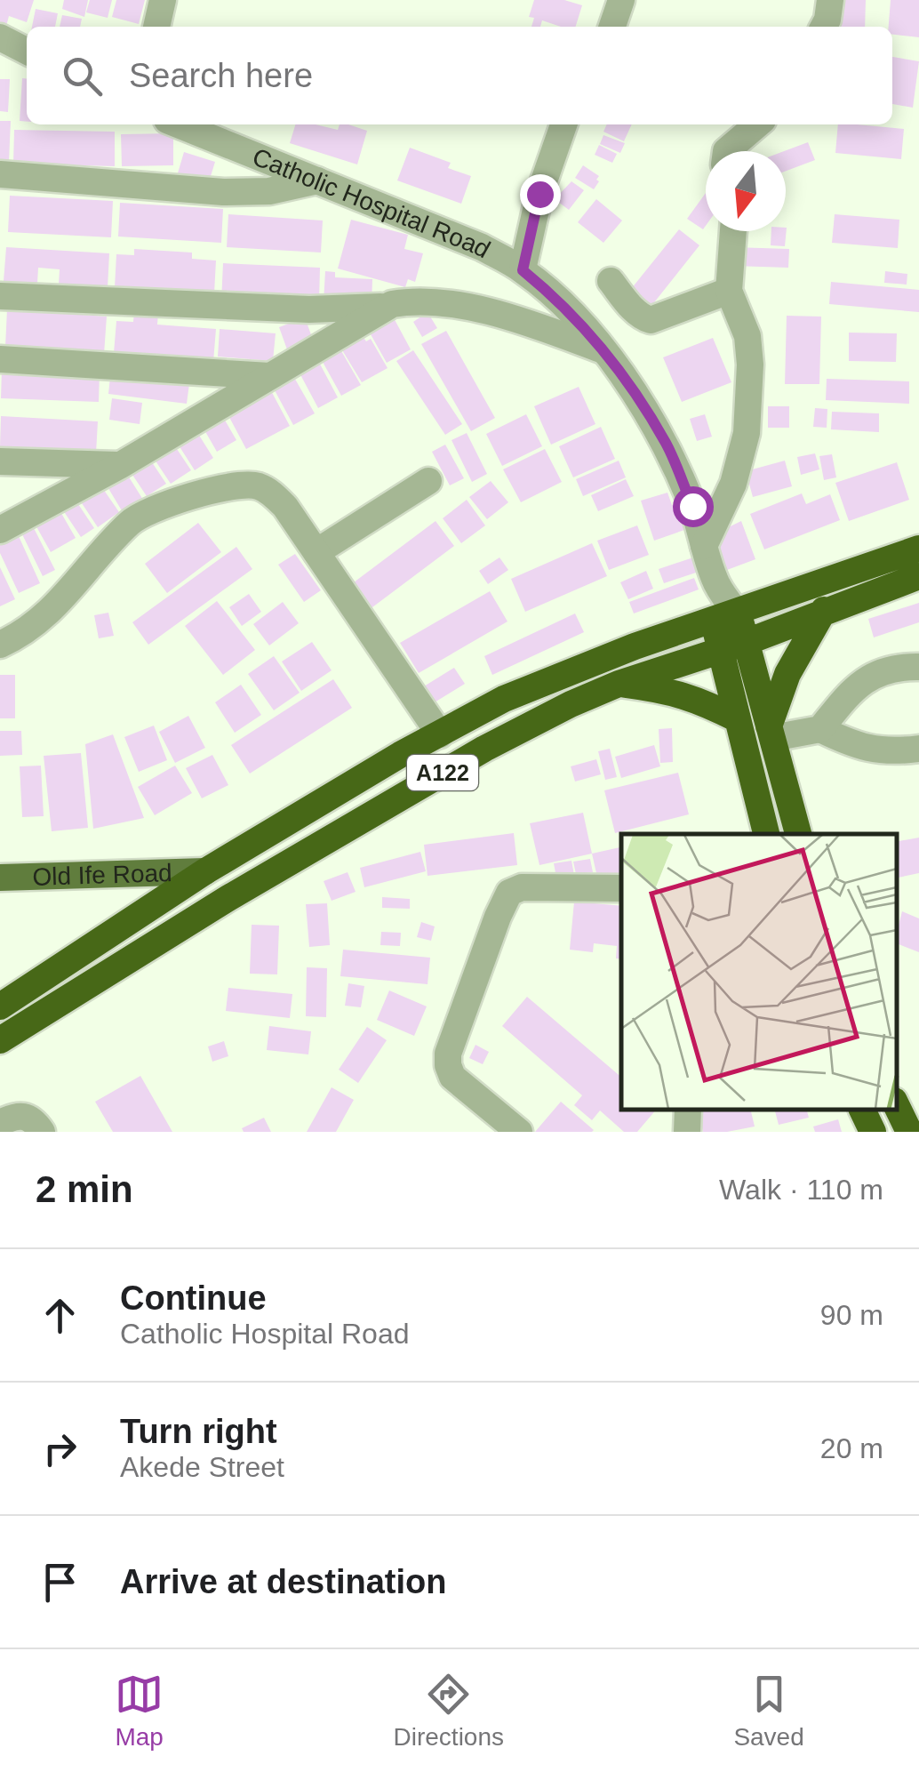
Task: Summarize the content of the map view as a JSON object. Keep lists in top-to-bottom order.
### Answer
{
  "streets": {
    "highway": ["A122"],
    "main road": ["Old Ife Road"],
    "street": ["Catholic Hospital Road"]
  },
  "crossings": [
    ["Catholic Hospital Road", "A122"],
    ["A122", "Old Ife Road"]
  ],
  "north": "bottom",
  "page": {
    "search": "Search here",
    "heading": ["2 min", "Walk · 110 m"],
    "list": [
      ["Continue", "Catholic Hospital Road", "90 m"],
      ["Turn right", "Akede Street", "20 m"],
      "Arrive at destination"
    ],
    "nav": ["Map", "Directions", "Saved"]
  }
}
